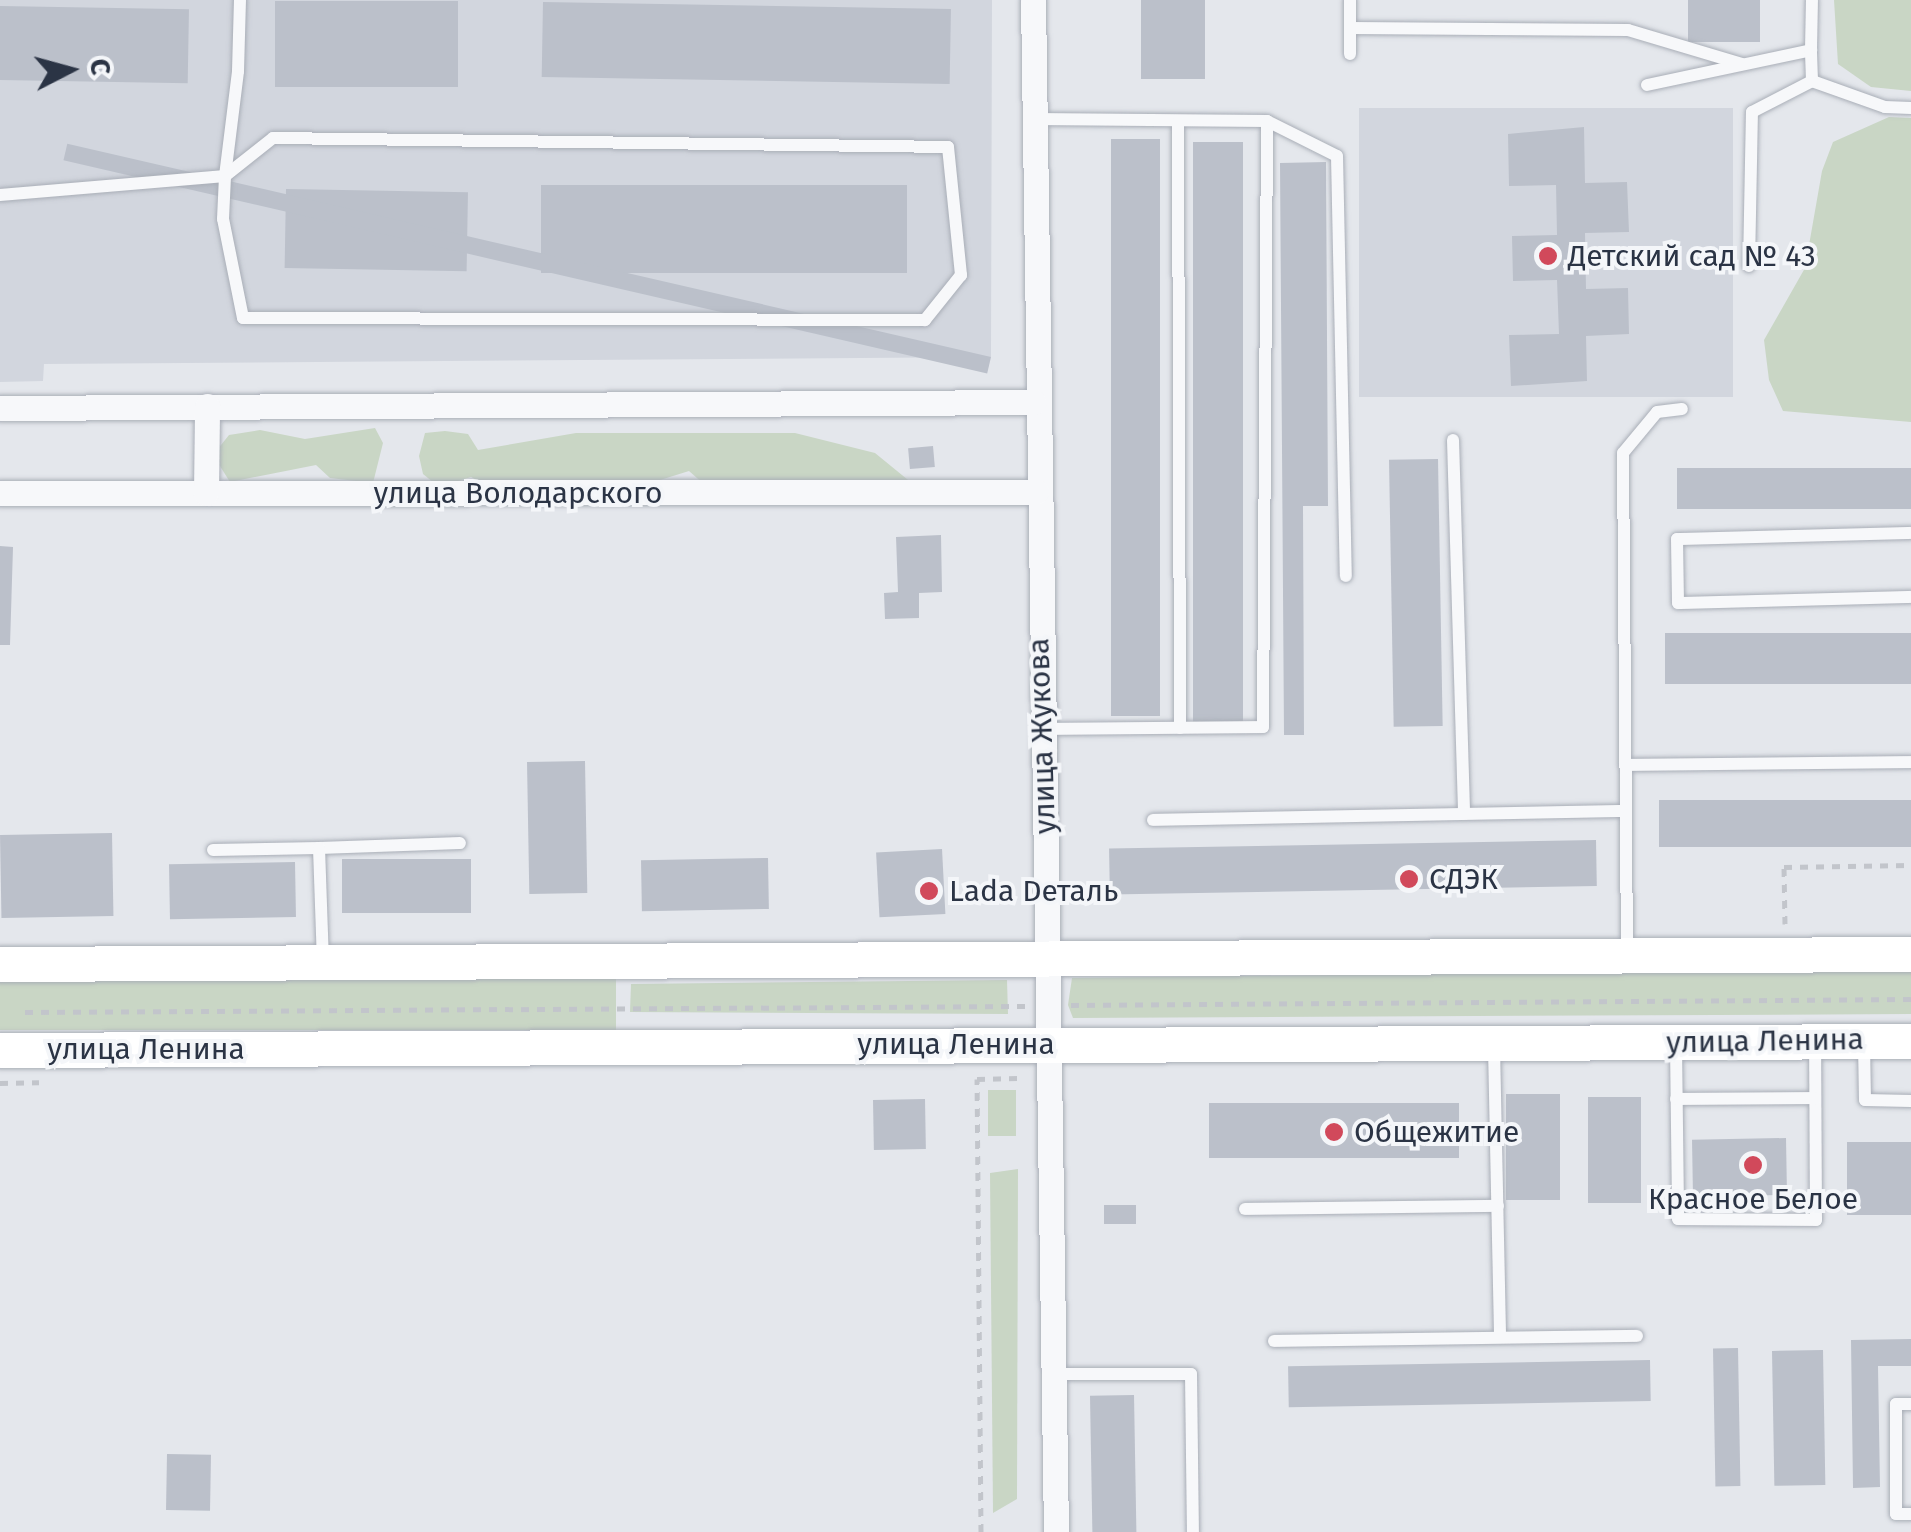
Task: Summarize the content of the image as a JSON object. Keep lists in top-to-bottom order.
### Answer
{
  "streets": {
    "street": ["улица Володарского", "улица Жукова", "улица Ленина"]
  },
  "crossings": [
    ["улица Володарского", "улица Жукова"],
    ["улица Жукова", "улица Ленина"]
  ],
  "places": [
    "Детский сад № 43",
    "СДЭК",
    "Lada Dеталь",
    "Общежитие",
    "Красное Белое"
  ],
  "north": "right"
}
